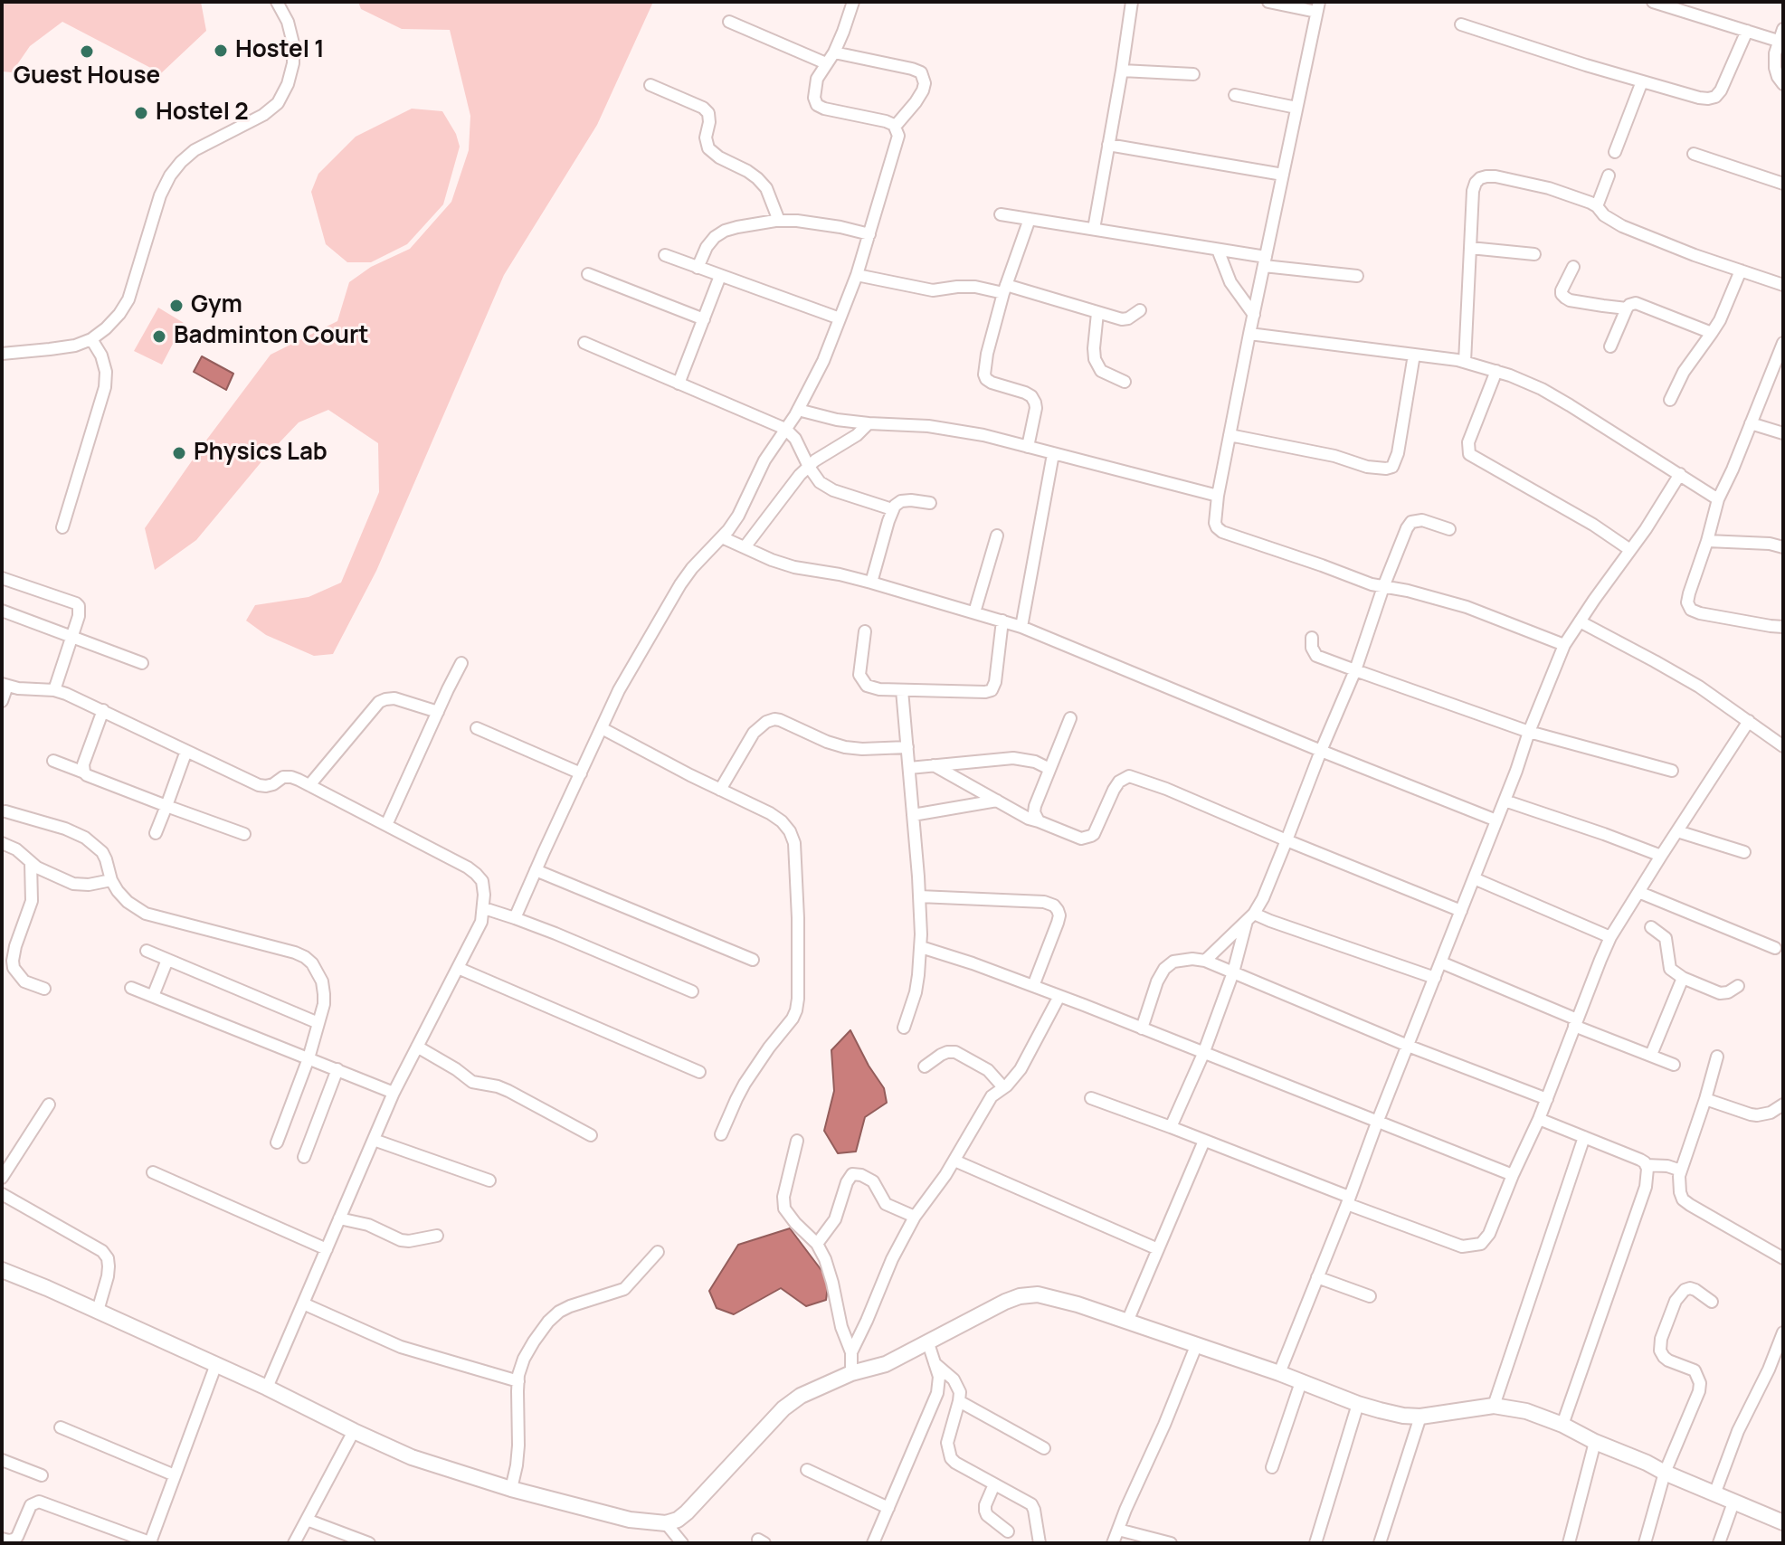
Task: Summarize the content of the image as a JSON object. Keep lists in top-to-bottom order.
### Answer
{
  "places": [
    "Hostel 1",
    "Guest House",
    "Hostel 2",
    "Gym",
    "Badminton Court",
    "Physics Lab"
  ]
}
